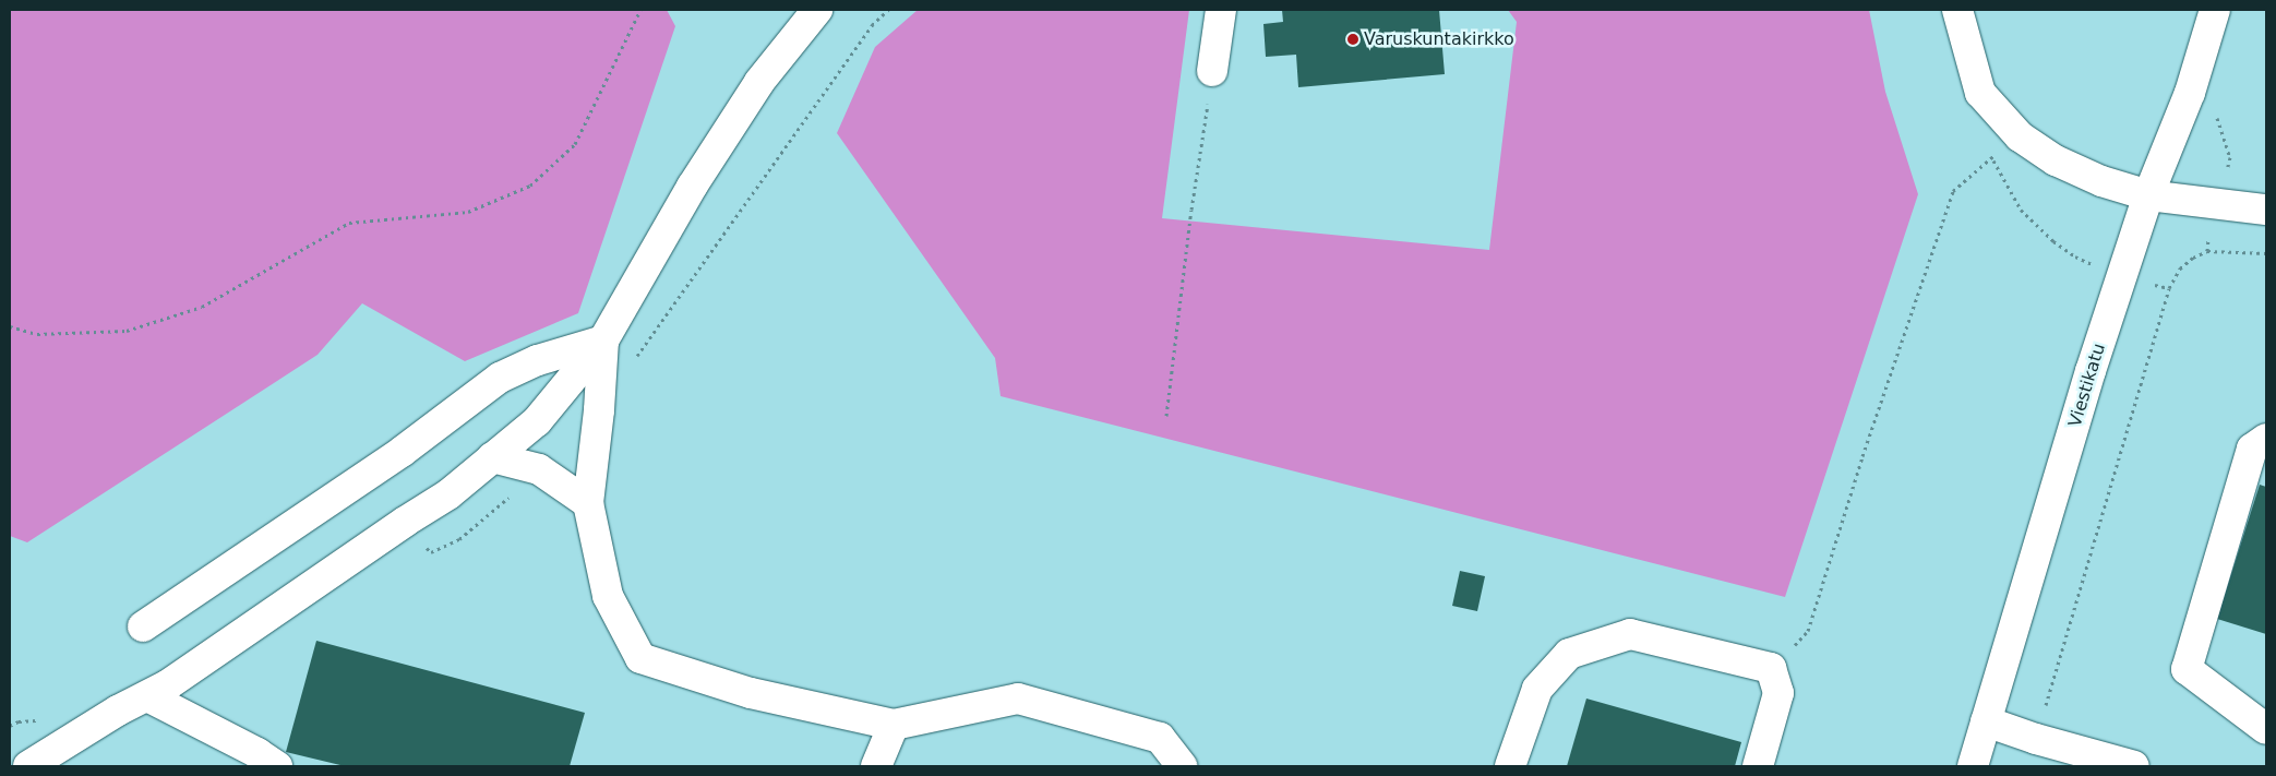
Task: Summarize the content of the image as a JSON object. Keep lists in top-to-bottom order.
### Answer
{
  "streets": {
    "street": ["Viestikatu"]
  },
  "places": ["Varuskuntakirkko"]
}
